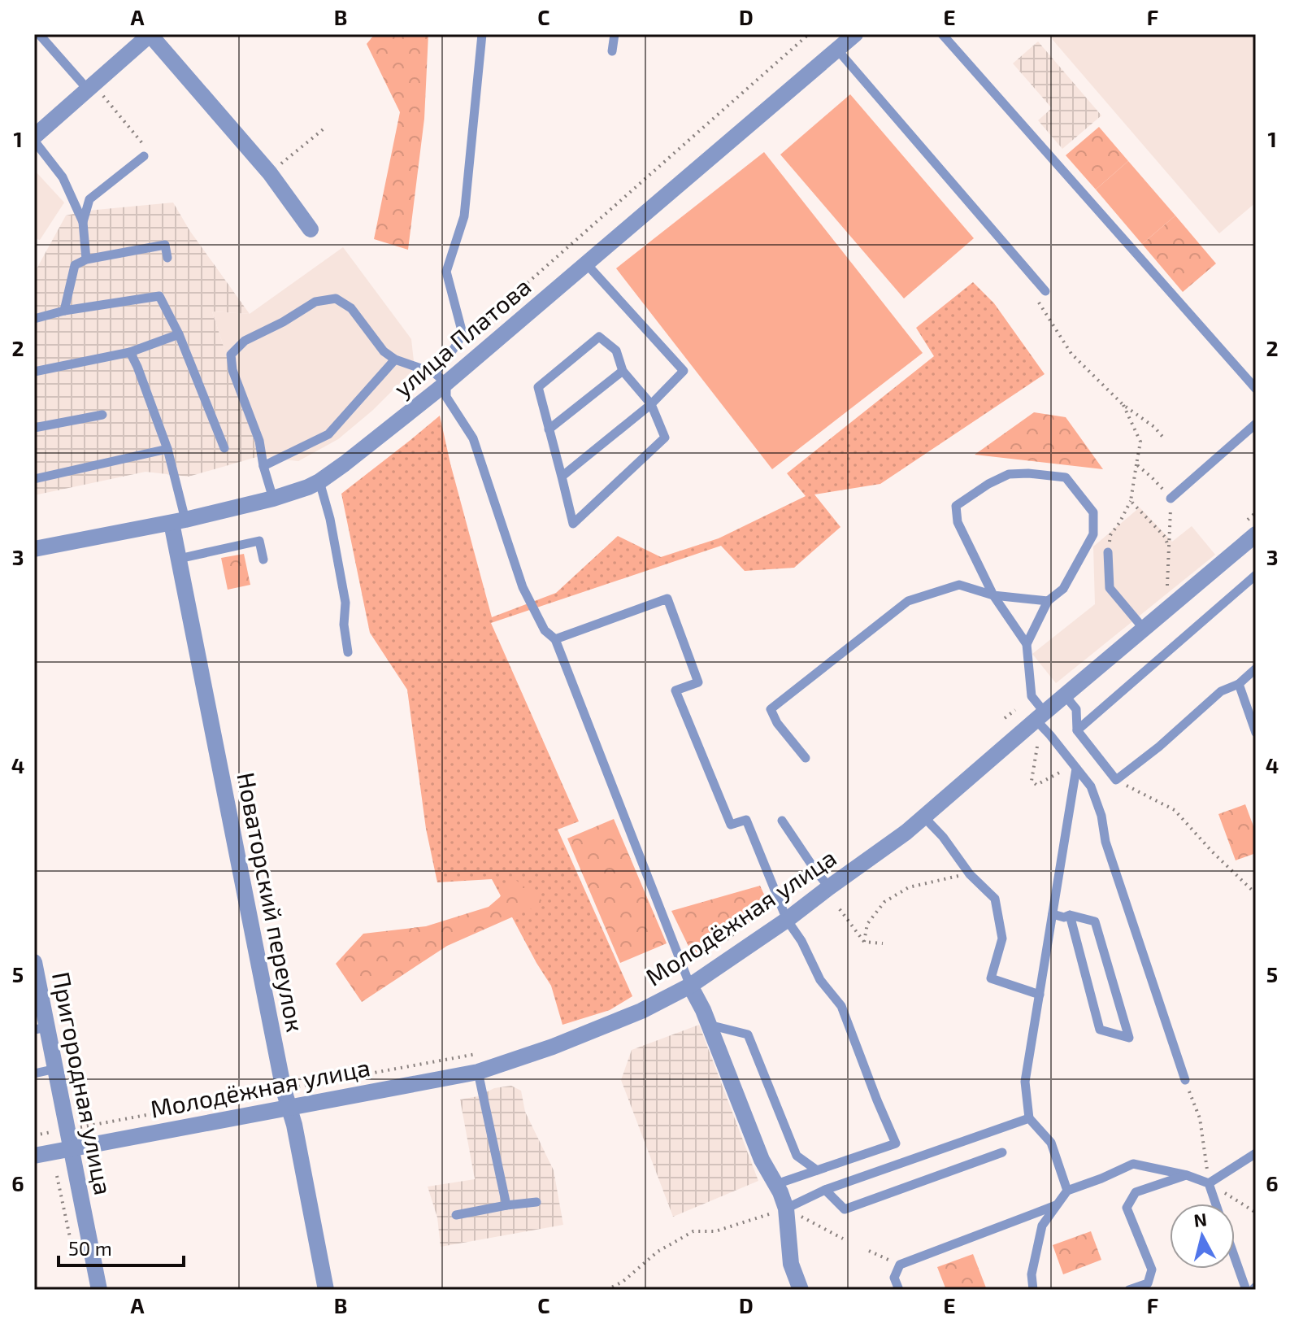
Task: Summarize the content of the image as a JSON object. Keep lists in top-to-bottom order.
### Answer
{
  "streets": {
    "street": [
      "улица Платова",
      "Новаторский переулок",
      "Молодёжная улица",
      "Пригородная улица"
    ]
  },
  "crossings": [
    ["улица Платова", "Новаторский переулок"],
    ["Новаторский переулок", "Молодёжная улица"],
    ["Молодёжная улица", "Пригородная улица"]
  ],
  "scale_bar": "50 m",
  "north": "top",
  "grid": {
    "columns": [
      "A",
      "B",
      "C",
      "D",
      "E",
      "F"
    ],
    "rows": [
      "1",
      "2",
      "3",
      "4",
      "5",
      "6"
    ]
  }
}
